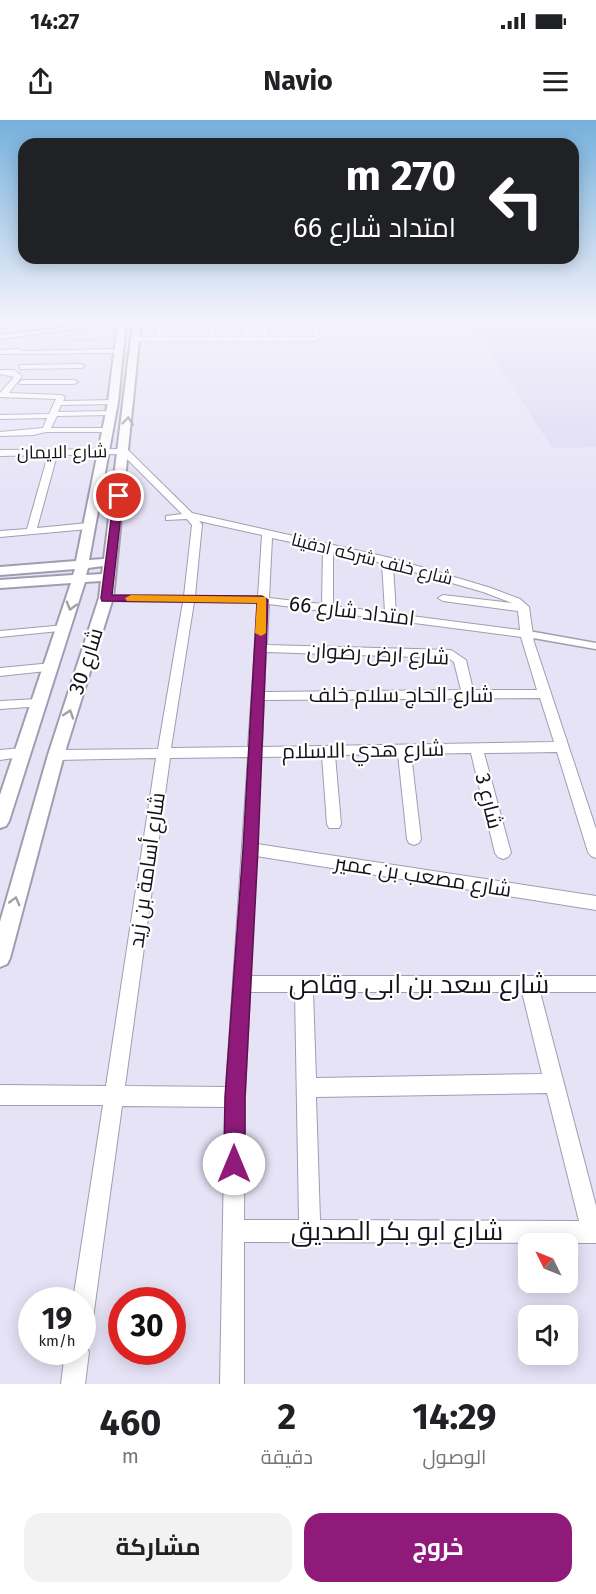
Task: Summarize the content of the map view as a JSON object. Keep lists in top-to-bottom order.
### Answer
{
  "streets": {
    "street": [
      "شارع الايمان",
      "شارع خلف شركه ادفينا",
      "امتداد شارع 66",
      "شارع ارض رضوان",
      "شارع 30",
      "شارع الحاج سلام خلف",
      "شارع هدي الاسلام",
      "شارع 3",
      "شارع أسامة بن زيد",
      "شارع مصعب بن عمير",
      "شارع سعد بن ابى وقاص",
      "شارع ابو بكر الصديق"
    ]
  },
  "crossings": [
    ["شارع الايمان", "شارع 30"],
    ["شارع خلف شركه ادفينا", "شارع أسامة بن زيد"],
    ["امتداد شارع 66", "شارع 30"],
    ["امتداد شارع 66", "شارع أسامة بن زيد"],
    ["شارع ارض رضوان", "شارع الحاج سلام خلف"],
    ["شارع 30", "شارع هدي الاسلام"],
    ["شارع هدي الاسلام", "شارع 3"],
    ["شارع هدي الاسلام", "شارع أسامة بن زيد"]
  ],
  "north": "top left",
  "page": {
    "status": "14:27",
    "header": "Navio",
    "turn": ["270 m", "امتداد شارع 66"],
    "speed": "19 km/h",
    "limit": "30",
    "eta": [
      "14:29",
      "الوصول",
      "2",
      "دقيقة",
      "460",
      "m"
    ],
    "buttons": ["خروج", "مشاركة"]
  }
}
